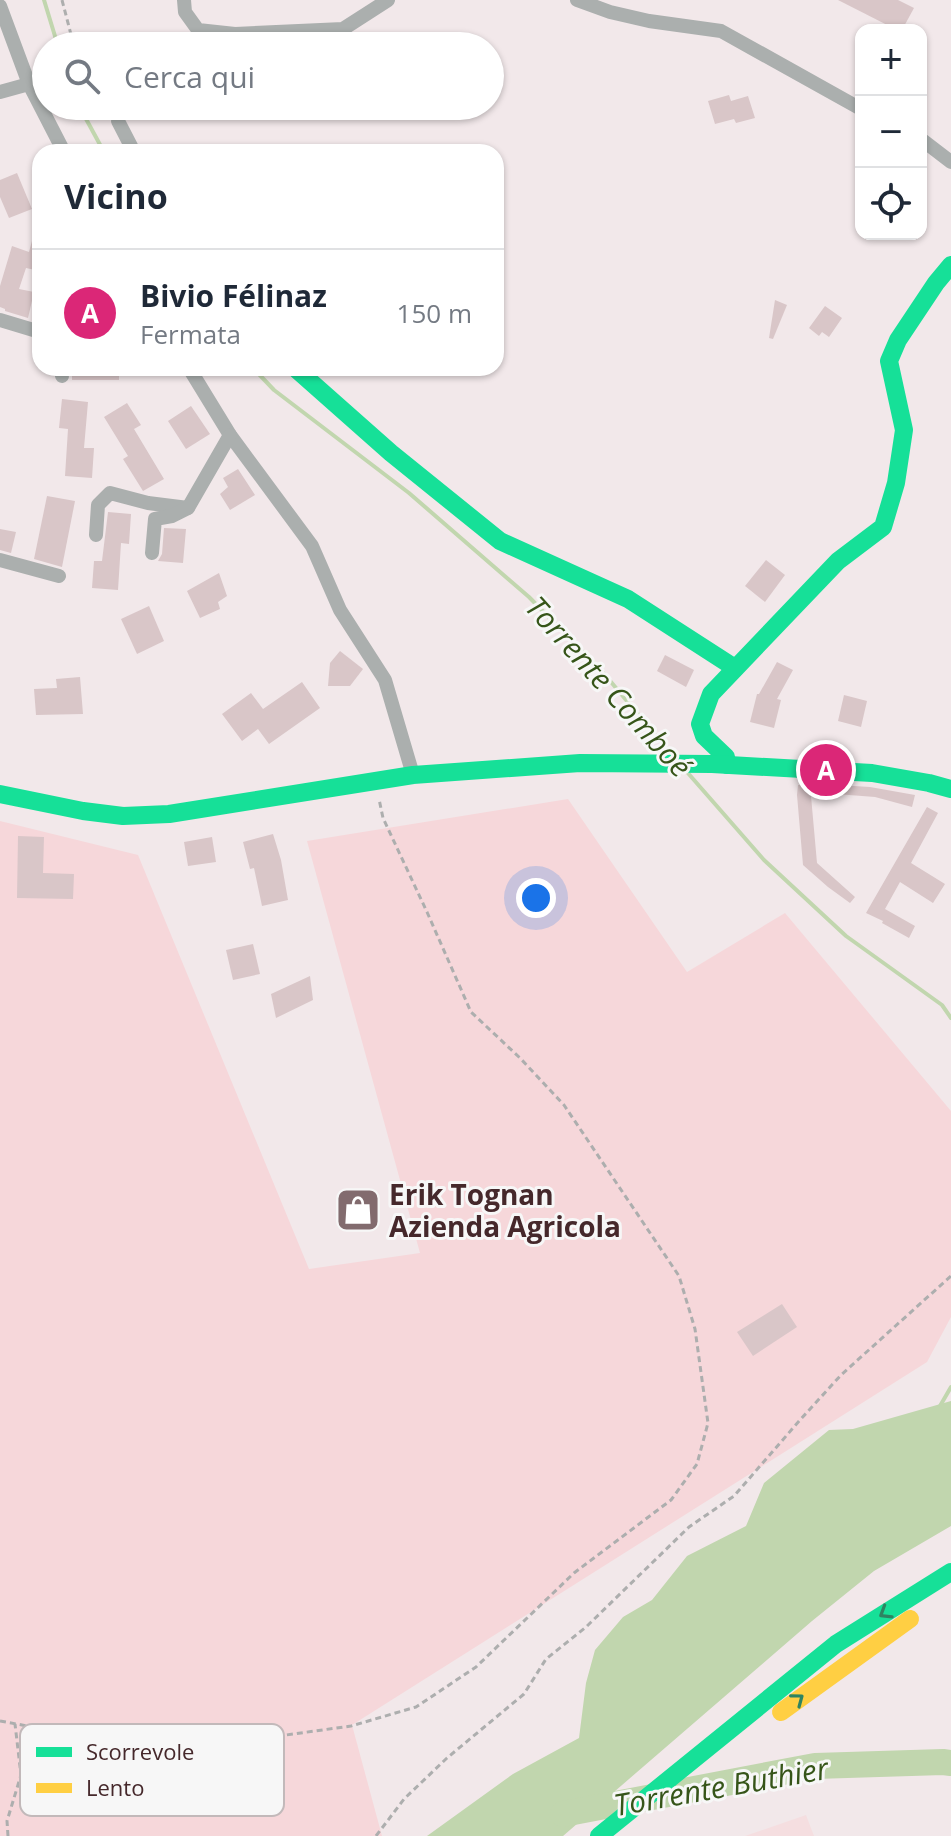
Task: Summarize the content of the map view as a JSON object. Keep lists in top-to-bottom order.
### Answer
{
  "water": ["Torrente Comboé", "Torrente Buthier"],
  "places": {
    "shop": ["Erik Tognan Azienda Agricola"]
  },
  "legend": ["Scorrevole", "Lento"],
  "page": {
    "map_buttons": ["+", "−"],
    "search": "Cerca qui",
    "heading": "Vicino",
    "list": [
      {
        "mark": "A",
        "name": "Bivio Félinaz",
        "note": "Fermata",
        "value": "150 m"
      }
    ],
    "pins": "A"
  }
}
